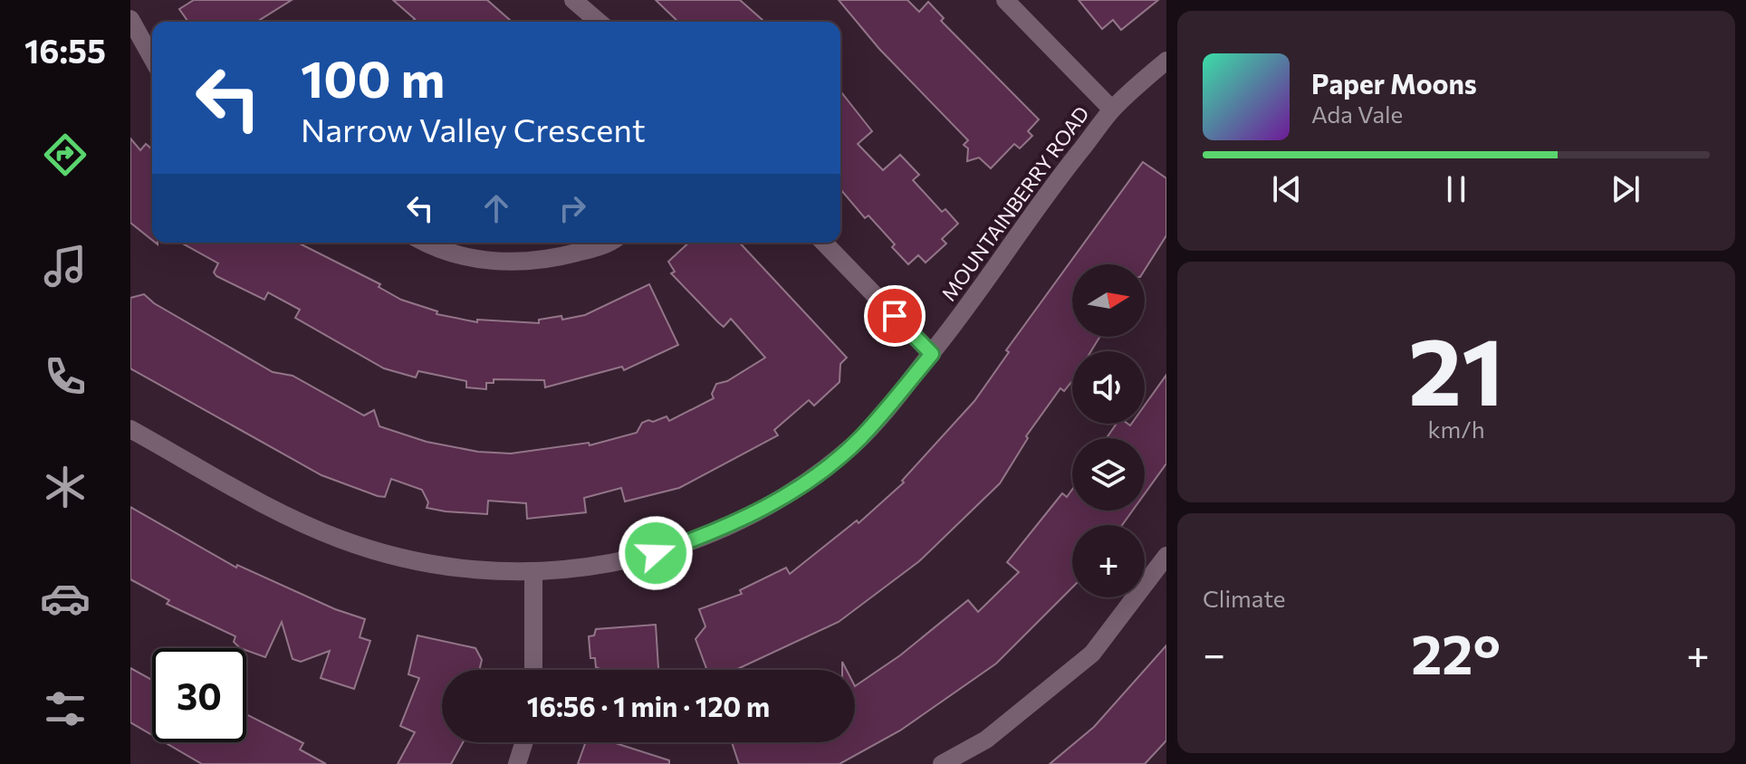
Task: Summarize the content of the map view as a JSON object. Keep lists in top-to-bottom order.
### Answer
{
  "streets": {
    "street": ["MOUNTAINBERRY ROAD"]
  },
  "north": "right",
  "page": {
    "tabs": "16:55",
    "turn": ["100 m", "Narrow Valley Crescent"],
    "song": ["Paper Moons", "Ada Vale"],
    "tile": [
      ["21", "km/h"],
      "Climate"
    ],
    "map_buttons": "+",
    "heat": ["−", "22°", "+"],
    "limit": "30",
    "trip": "16:56 · 1 min · 120 m"
  }
}
